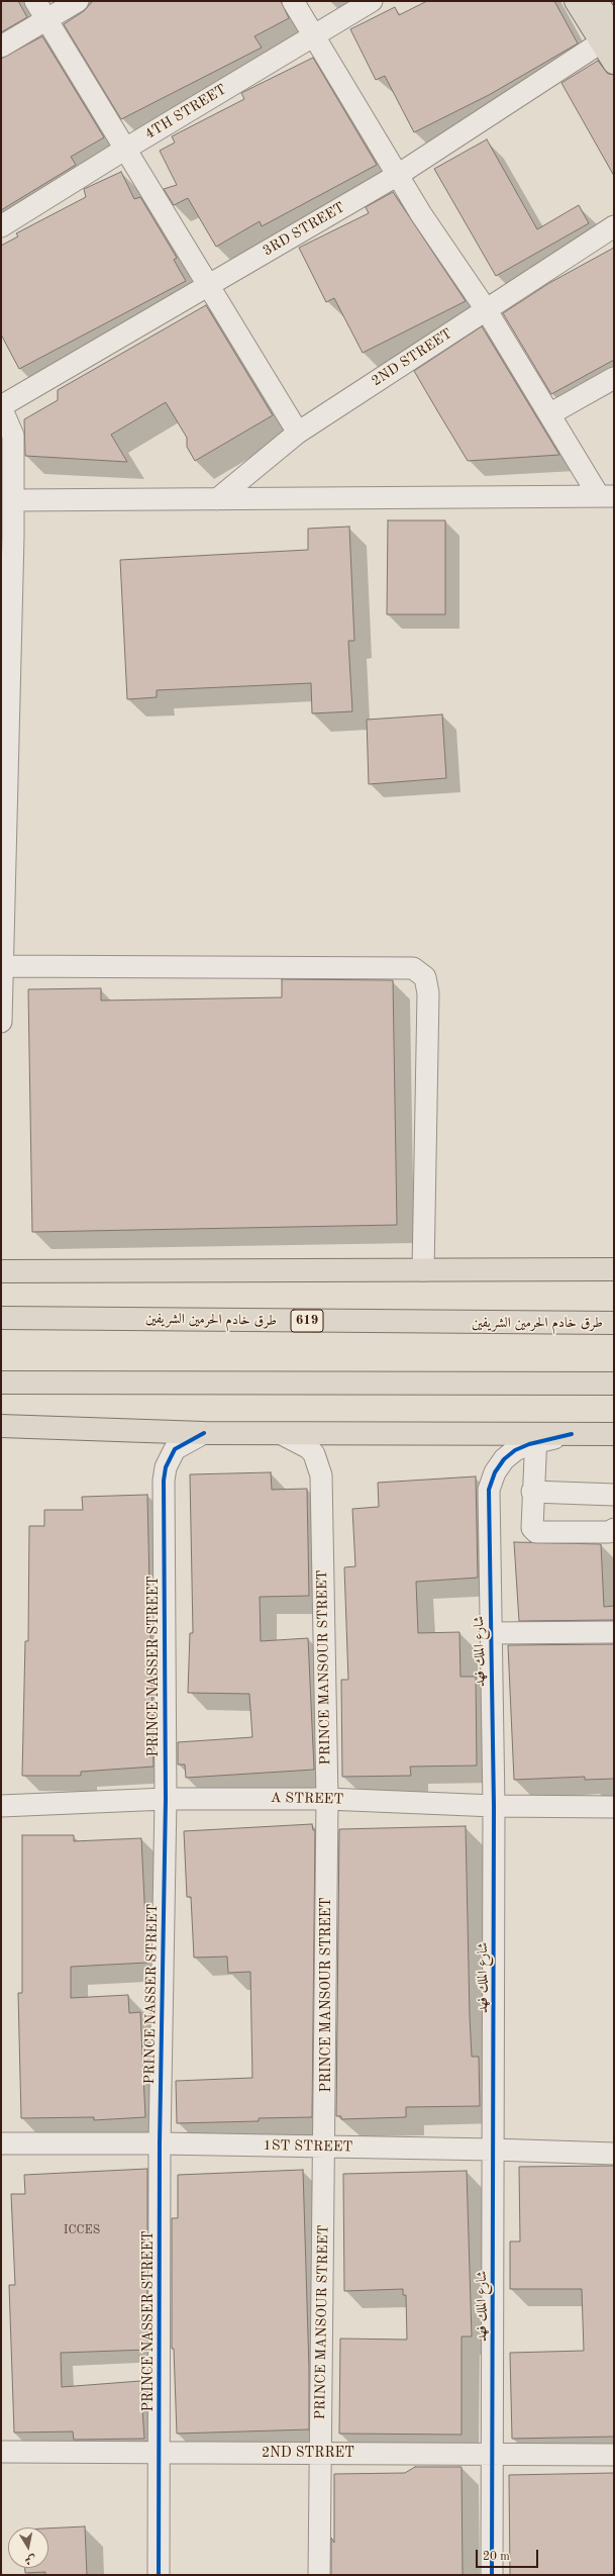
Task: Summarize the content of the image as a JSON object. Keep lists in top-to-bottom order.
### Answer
{
  "streets": {
    "main road": ["طرق خادم الحرمين الشريفين", "619"],
    "street": [
      "4TH STREET",
      "3RD STREET",
      "2ND STREET",
      "شارع الملك فهد",
      "PRINCE NASSER STREET",
      "PRINCE MANSOUR STREET",
      "A STREET",
      "1ST STREET",
      "2ND STRRET"
    ]
  },
  "crossings": [
    ["شارع الملك فهد", "A STREET"],
    ["شارع الملك فهد", "1ST STREET"],
    ["شارع الملك فهد", "2ND STRRET"],
    ["PRINCE NASSER STREET", "A STREET"],
    ["PRINCE NASSER STREET", "1ST STREET"],
    ["PRINCE NASSER STREET", "2ND STRRET"],
    ["PRINCE MANSOUR STREET", "A STREET"],
    ["PRINCE MANSOUR STREET", "1ST STREET"],
    ["PRINCE MANSOUR STREET", "2ND STRRET"]
  ],
  "house_numbers": ["ICCES"],
  "scale_bar": "20 m",
  "north": "bottom"
}
